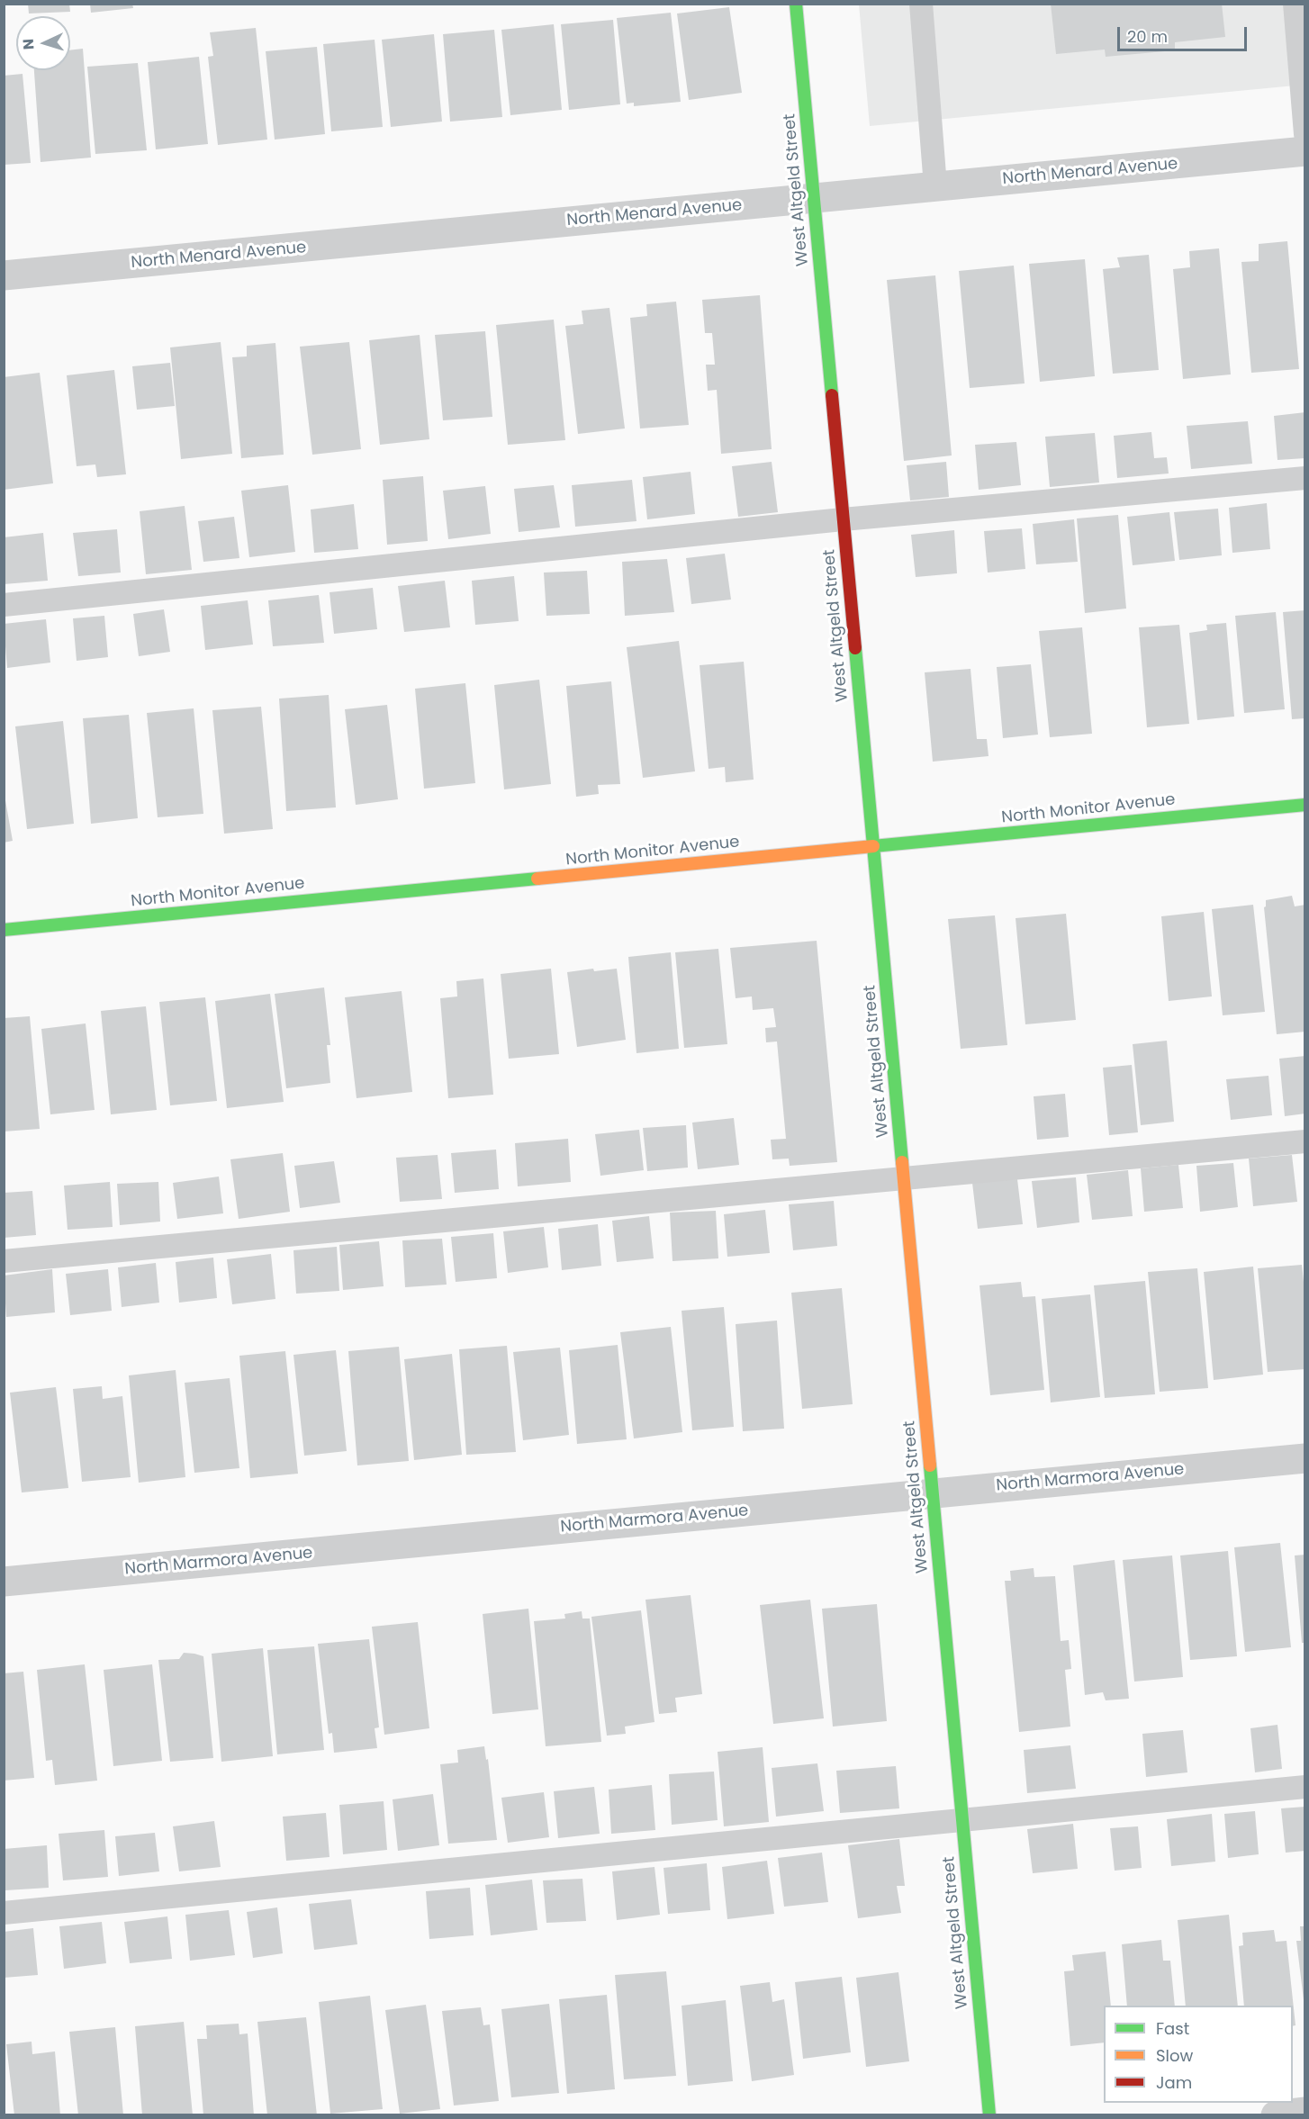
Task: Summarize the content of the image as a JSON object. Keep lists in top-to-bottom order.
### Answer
{
  "streets": {
    "street": [
      "North Menard Avenue",
      "West Altgeld Street",
      "North Monitor Avenue",
      "North Marmora Avenue"
    ]
  },
  "crossings": [
    ["North Menard Avenue", "West Altgeld Street"],
    ["West Altgeld Street", "North Monitor Avenue"],
    ["West Altgeld Street", "North Marmora Avenue"]
  ],
  "legend": ["Fast", "Slow", "Jam"],
  "scale_bar": "20 m",
  "north": "left"
}
